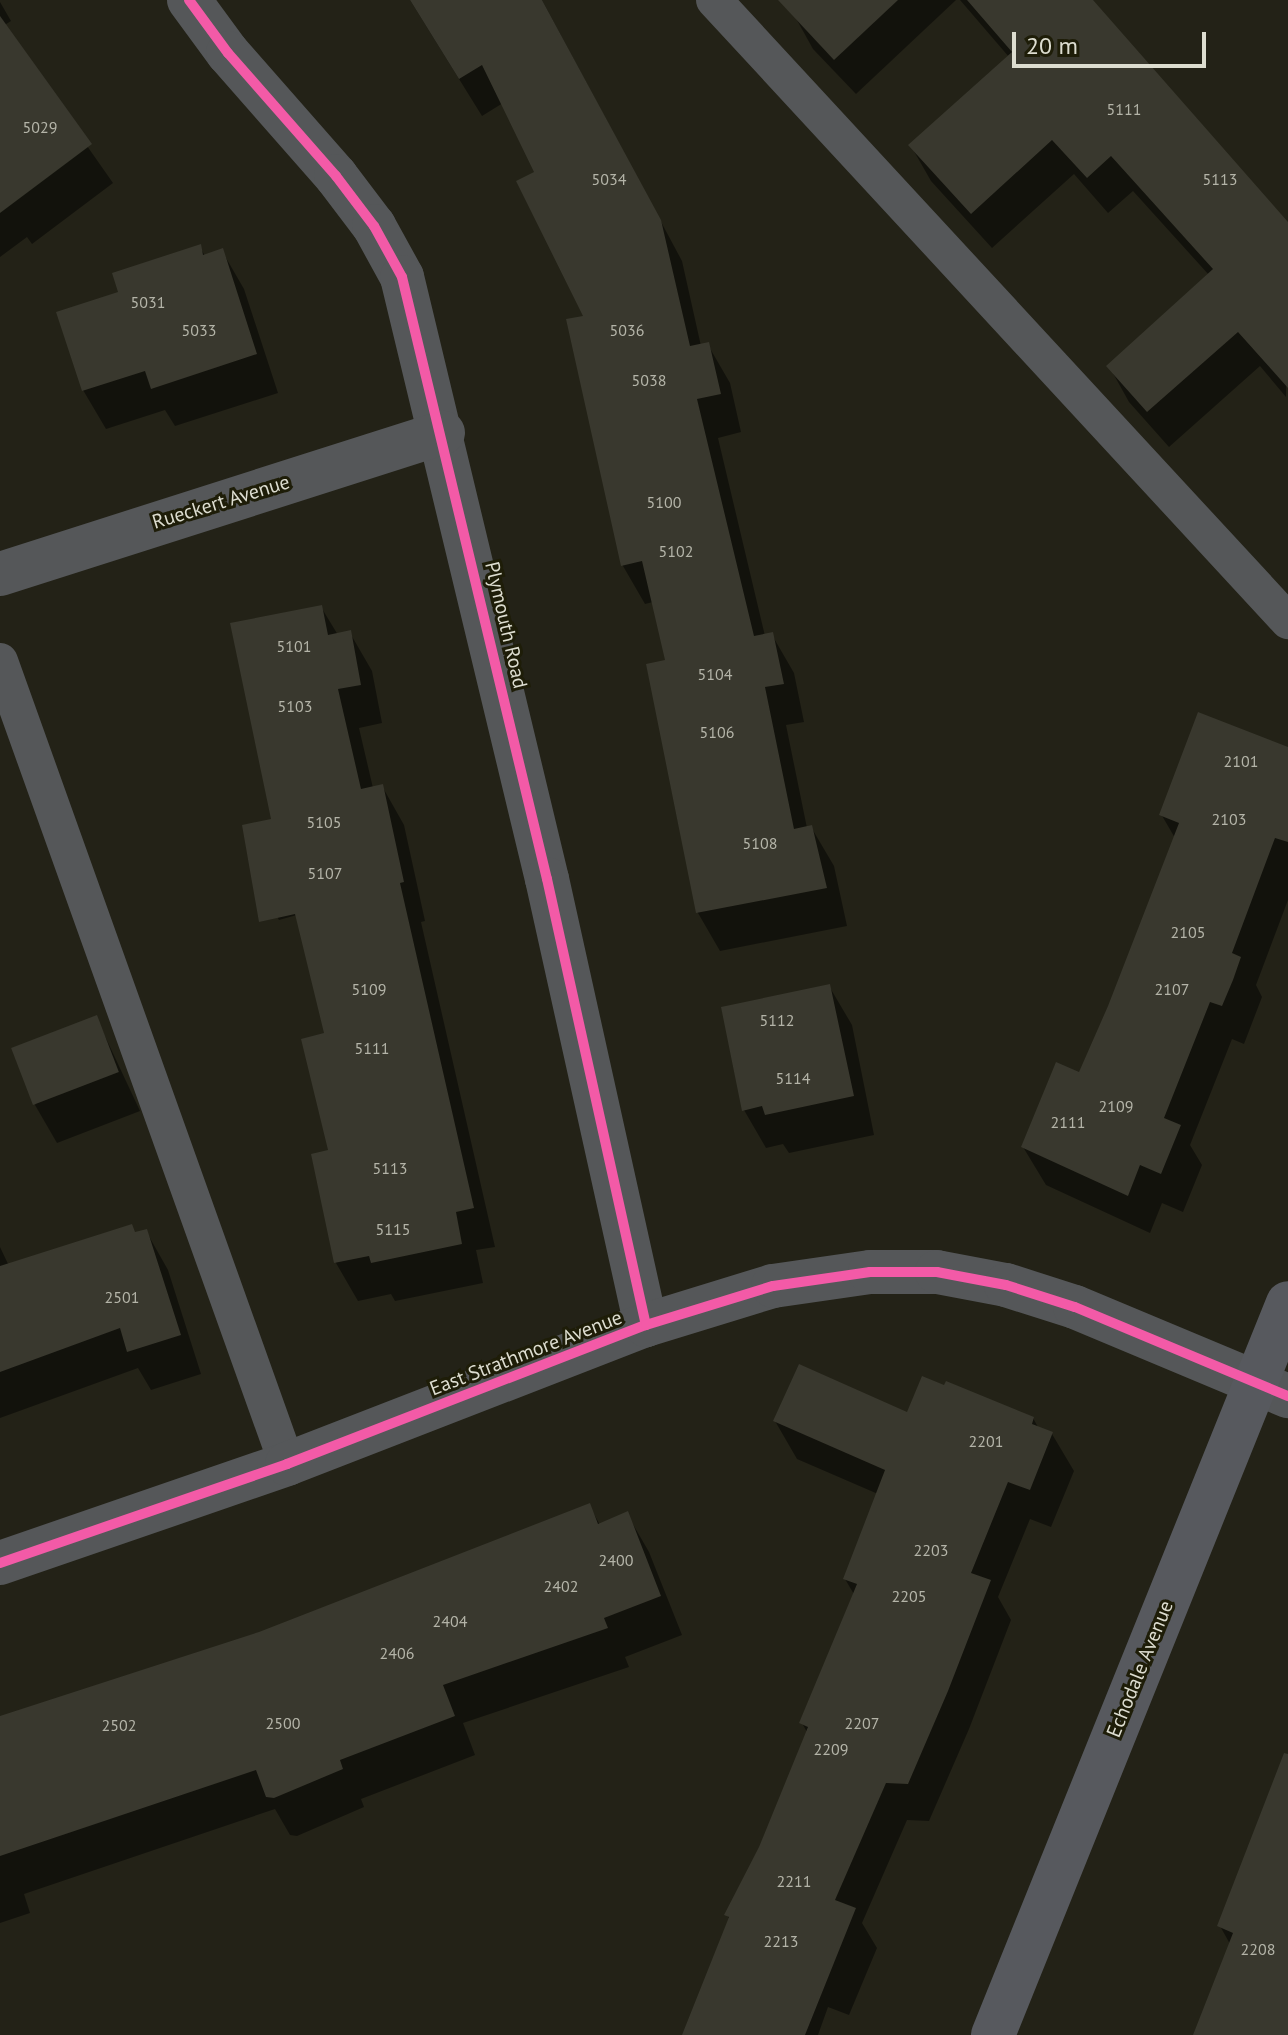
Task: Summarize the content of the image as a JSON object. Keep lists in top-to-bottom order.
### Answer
{
  "streets": {
    "main road": ["Echodale Avenue"],
    "street": ["Rueckert Avenue", "Plymouth Road", "East Strathmore Avenue"]
  },
  "crossings": [
    ["Rueckert Avenue", "Plymouth Road"],
    ["Plymouth Road", "East Strathmore Avenue"],
    ["East Strathmore Avenue", "Echodale Avenue"]
  ],
  "house_numbers": [
    "5111",
    "5029",
    "5034",
    "5113",
    "5031",
    "5033",
    "5036",
    "5038",
    "5100",
    "5102",
    "5101",
    "5104",
    "5103",
    "5106",
    "2101",
    "2103",
    "5105",
    "5108",
    "5107",
    "2105",
    "5109",
    "2107",
    "5112",
    "5111",
    "5114",
    "2109",
    "2111",
    "5113",
    "5115",
    "2501",
    "2201",
    "2203",
    "2400",
    "2402",
    "2205",
    "2404",
    "2406",
    "2500",
    "2207",
    "2502",
    "2209",
    "2211",
    "2213",
    "2208"
  ],
  "scale_bar": "20 m"
}
